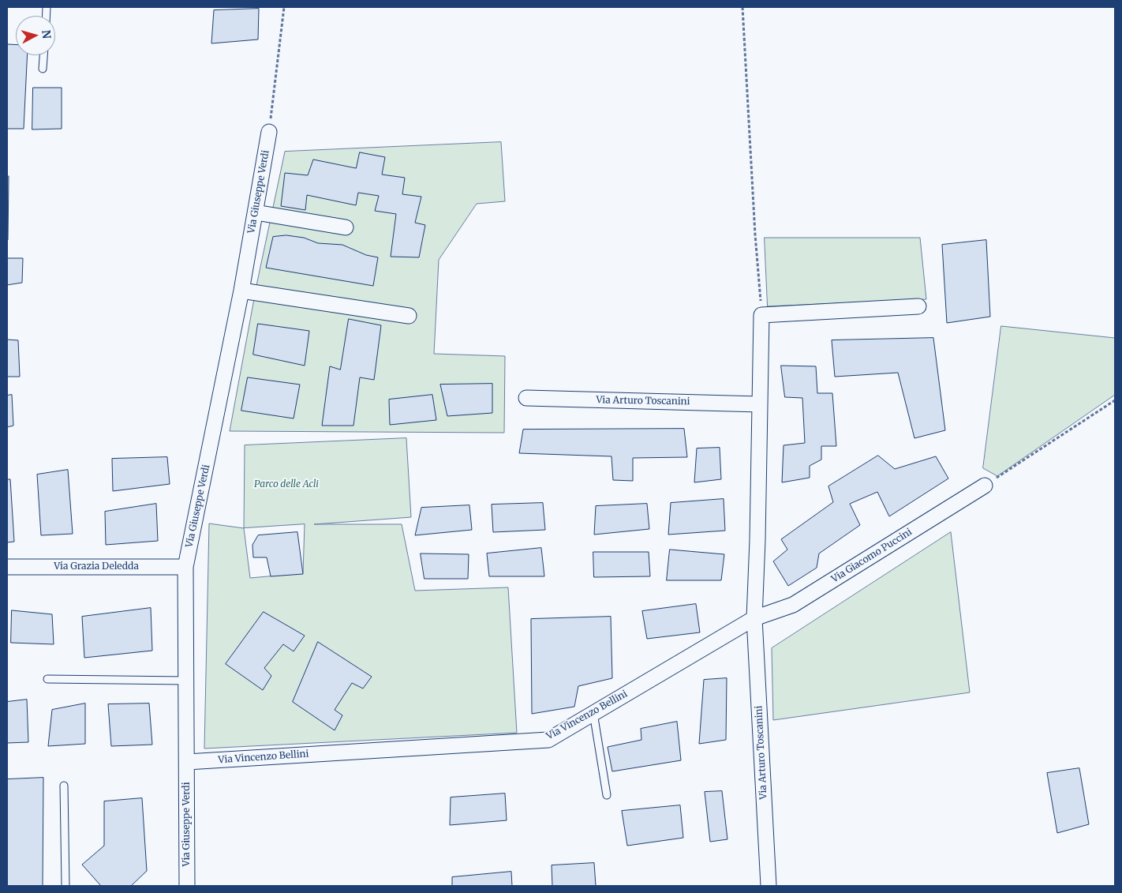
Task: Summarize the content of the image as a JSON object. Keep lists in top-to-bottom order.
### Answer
{
  "streets": {
    "street": [
      "Via Giuseppe Verdi",
      "Via Arturo Toscanini",
      "Via Giacomo Puccini",
      "Via Grazia Deledda",
      "Via Vincenzo Bellini"
    ]
  },
  "crossings": [
    ["Via Giuseppe Verdi", "Via Grazia Deledda"],
    ["Via Giuseppe Verdi", "Via Vincenzo Bellini"],
    ["Via Arturo Toscanini", "Via Giacomo Puccini"],
    ["Via Arturo Toscanini", "Via Vincenzo Bellini"],
    ["Via Giacomo Puccini", "Via Vincenzo Bellini"]
  ],
  "parks": ["Parco delle Acli"],
  "north": "right"
}
